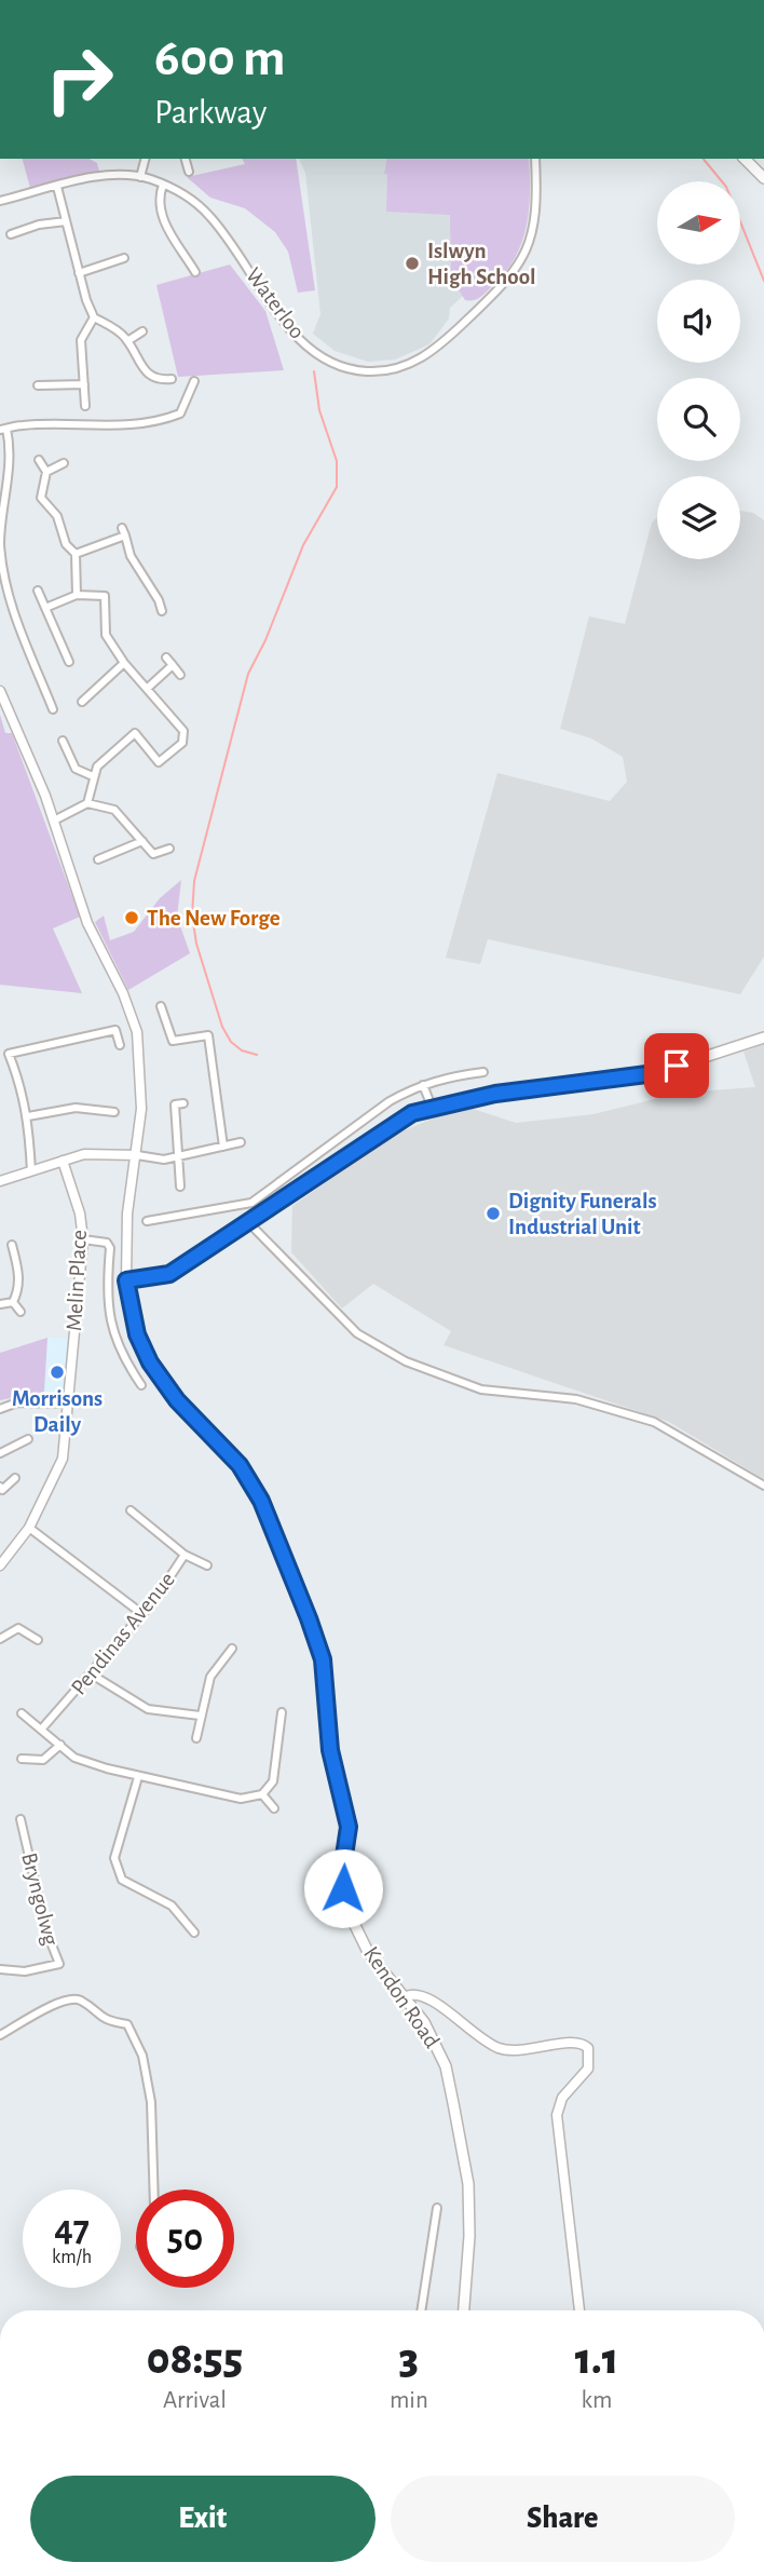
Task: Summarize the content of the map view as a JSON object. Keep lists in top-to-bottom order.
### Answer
{
  "streets": {
    "main road": ["Kendon Road"],
    "street": [
      "Waterloo",
      "Melin Place",
      "Pendinas Avenue",
      "Bryngolwg"
    ]
  },
  "places": [
    "Islwyn High School",
    "The New Forge",
    "Dignity Funerals Industrial Unit",
    "Morrisons Daily"
  ],
  "north": "right",
  "page": {
    "turn": ["600 m", "Parkway"],
    "speed": "47 km/h",
    "limit": "50",
    "eta": [
      "08:55",
      "Arrival",
      "3",
      "min",
      "1.1",
      "km"
    ],
    "buttons": ["Exit", "Share"]
  }
}
